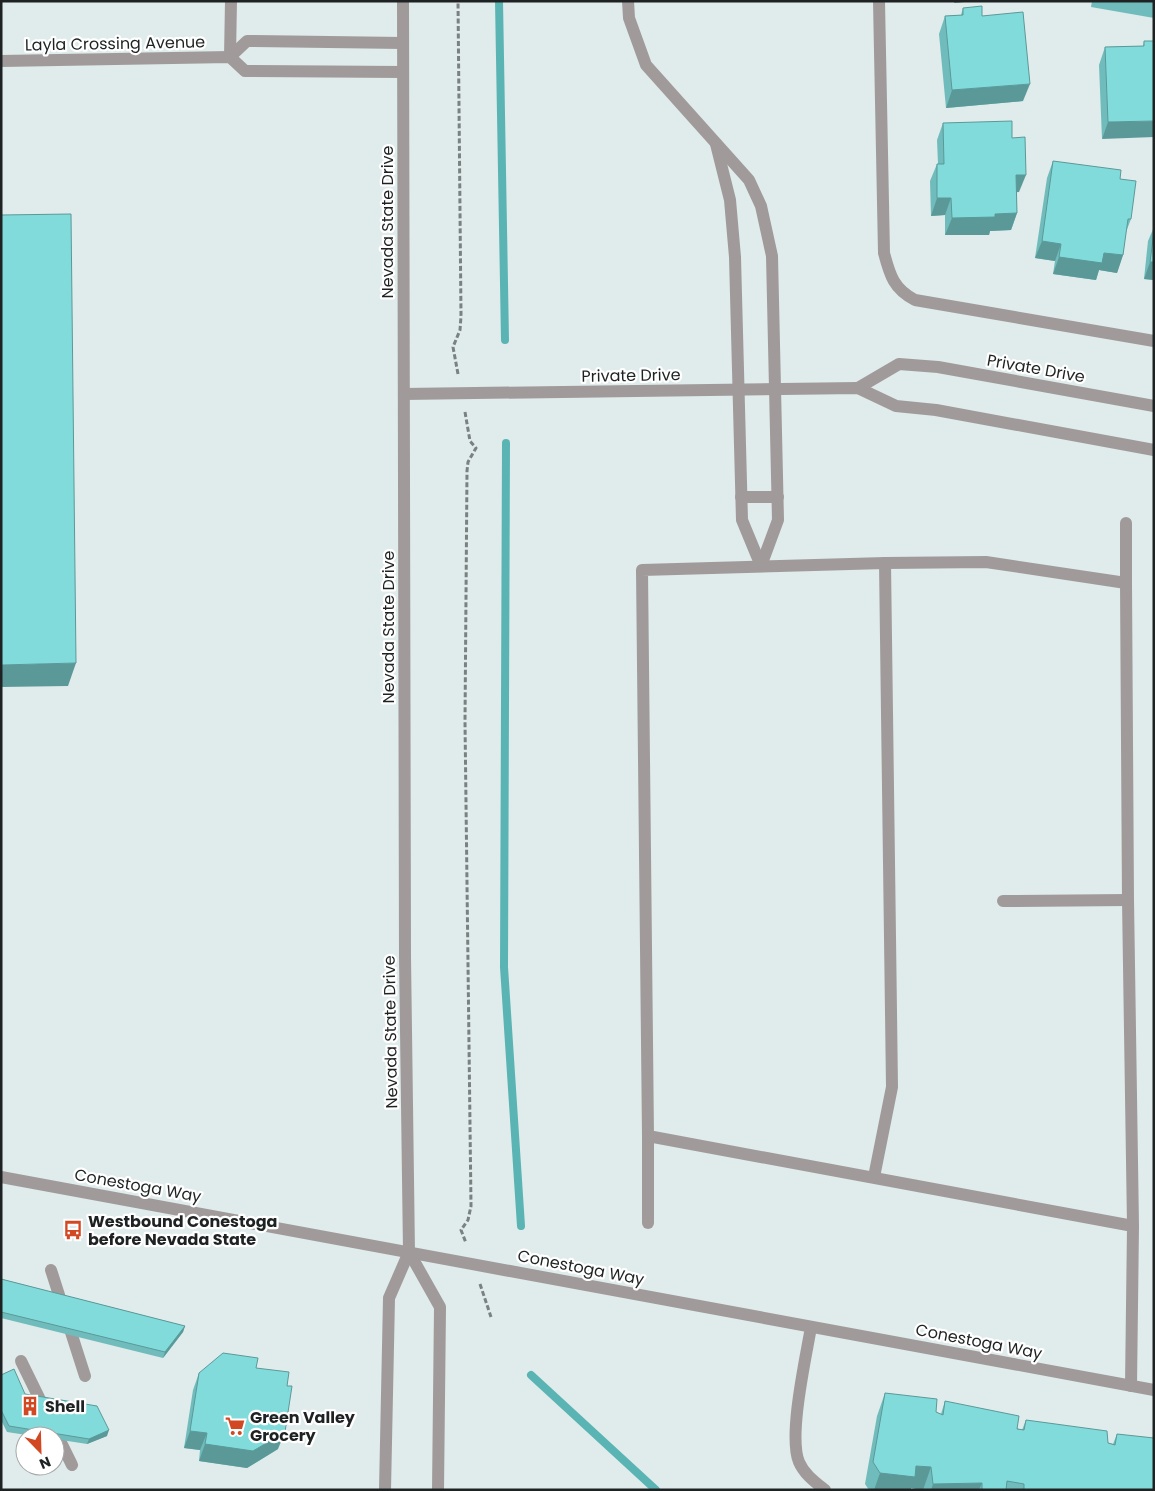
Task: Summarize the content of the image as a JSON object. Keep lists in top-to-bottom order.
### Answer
{
  "streets": {
    "street": [
      "Layla Crossing Avenue",
      "Nevada State Drive",
      "Private Drive",
      "Conestoga Way"
    ]
  },
  "crossings": [
    ["Nevada State Drive", "Private Drive"],
    ["Nevada State Drive", "Conestoga Way"]
  ],
  "places": {
    "bus stop": ["Westbound Conestoga before Nevada State"],
    "building": ["Shell"],
    "supermarket": ["Green Valley Grocery"]
  },
  "north": "bottom right"
}
